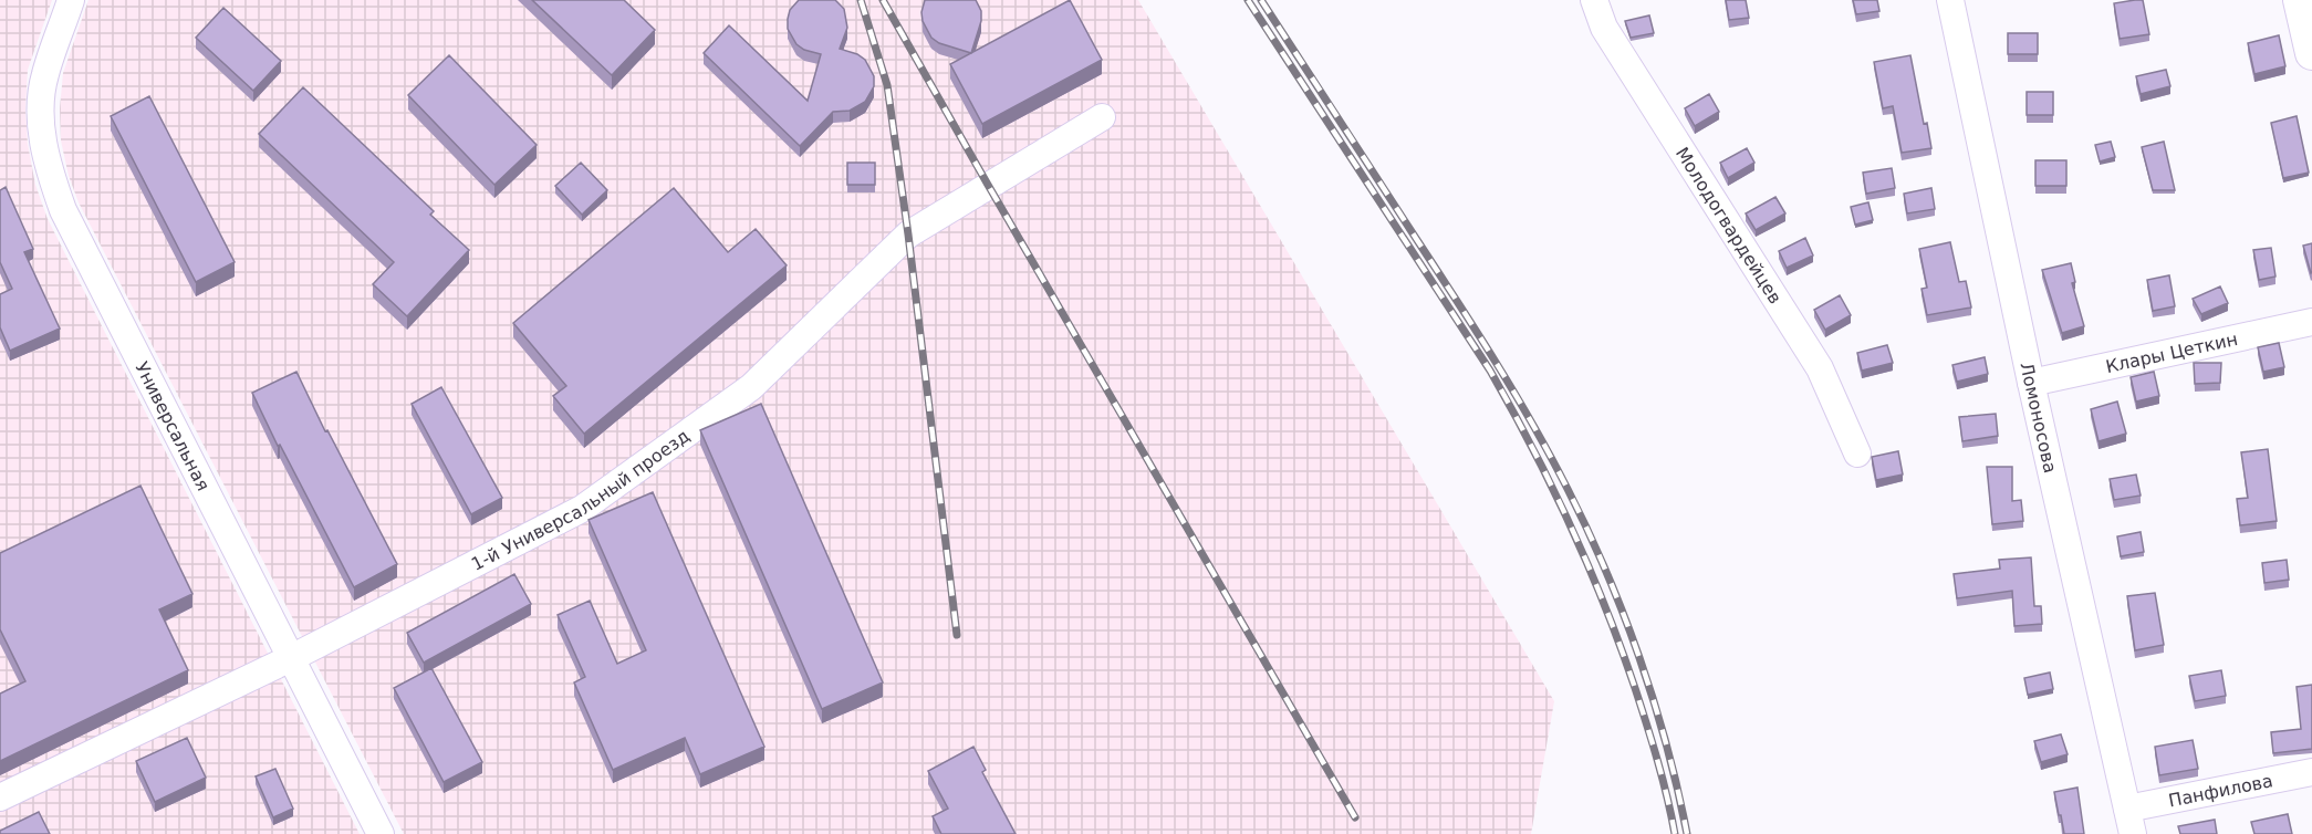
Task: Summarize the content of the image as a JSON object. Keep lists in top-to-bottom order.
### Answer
{
  "streets": {
    "street": [
      "Молодогвардейцев",
      "Клары Цеткин",
      "Ломоносова",
      "Универсальная",
      "1-й Универсальный проезд",
      "Панфилова"
    ]
  },
  "crossings": [
    ["Клары Цеткин", "Ломоносова"],
    ["Ломоносова", "Панфилова"],
    ["Универсальная", "1-й Универсальный проезд"]
  ]
}
